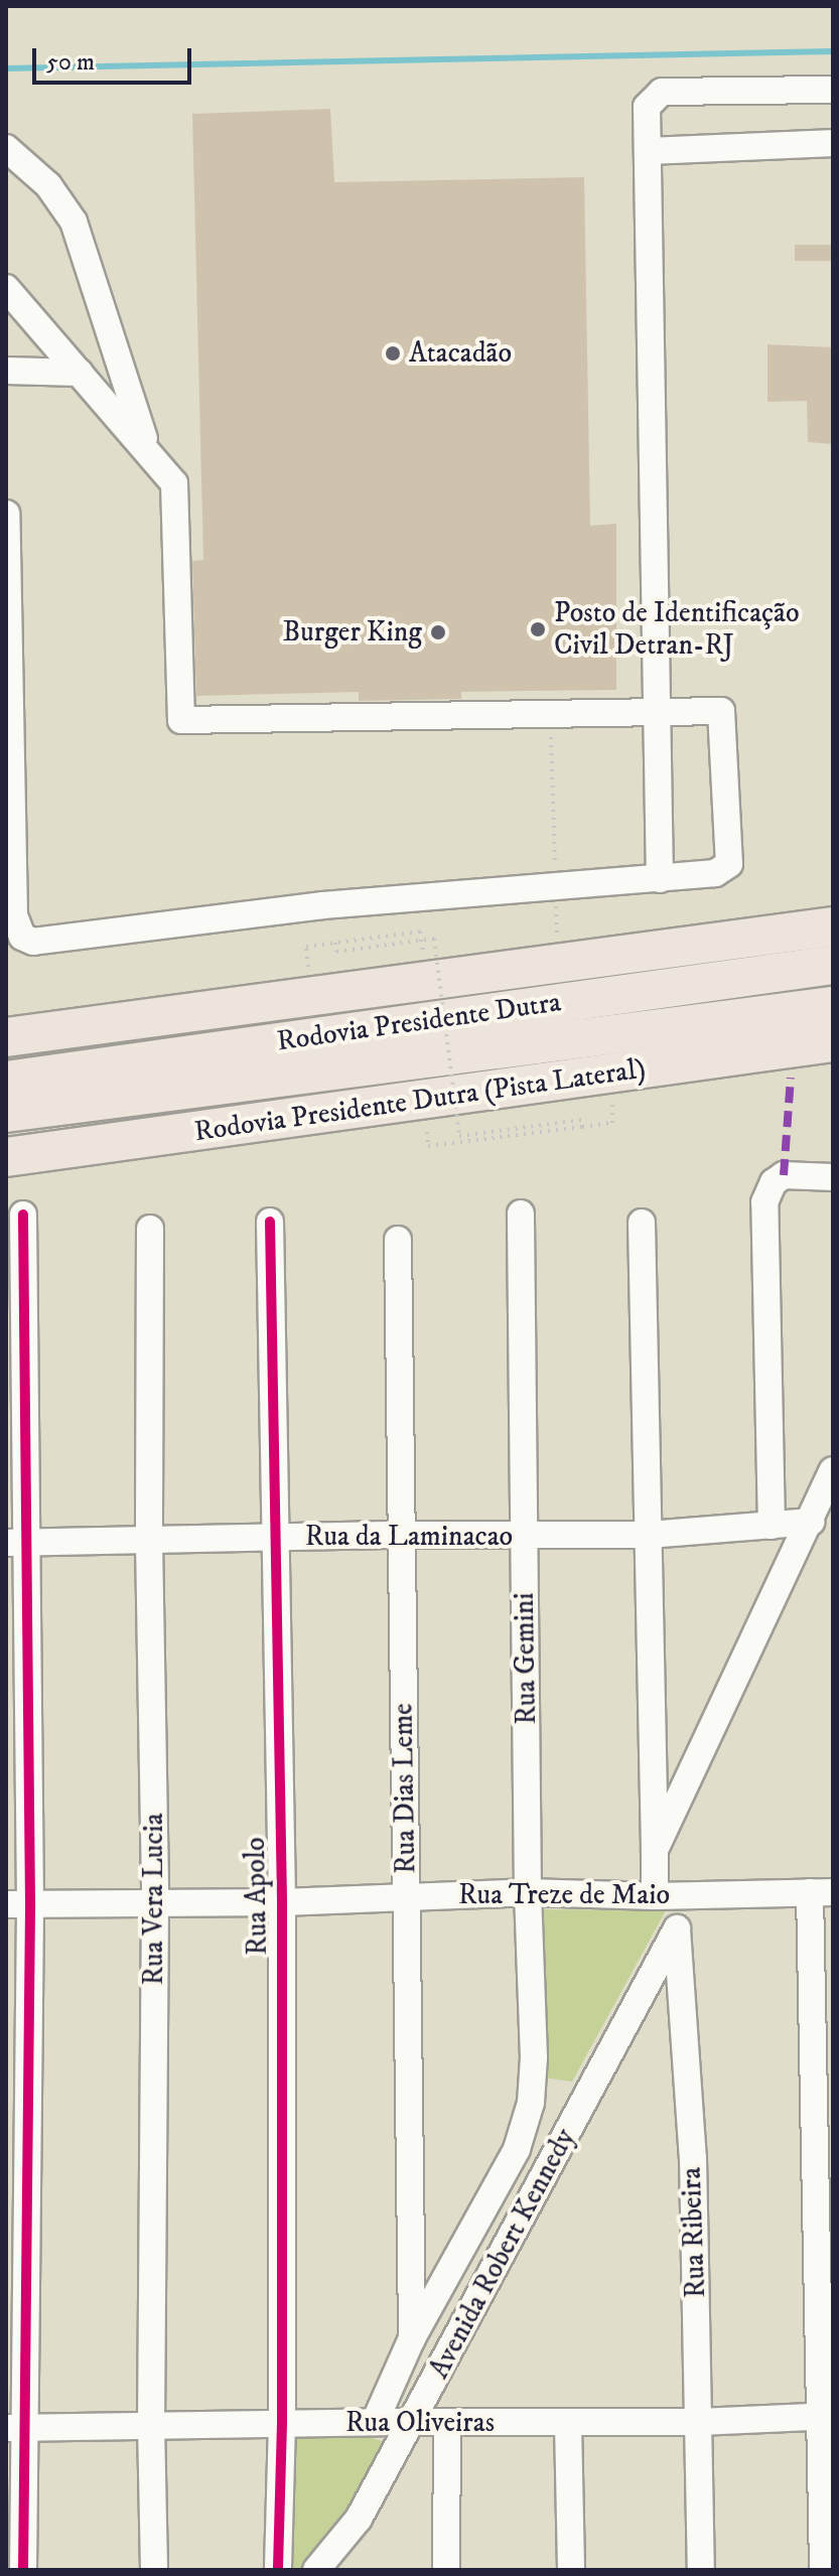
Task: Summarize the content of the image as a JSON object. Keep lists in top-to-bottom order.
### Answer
{
  "streets": {
    "highway": ["Rodovia Presidente Dutra", "Rodovia Presidente Dutra (Pista Lateral)"],
    "street": [
      "Rua da Laminacao",
      "Rua Gemini",
      "Rua Dias Leme",
      "Rua Treze de Maio",
      "Rua Apolo",
      "Rua Vera Lucia",
      "Rua Ribeira",
      "Avenida Robert Kennedy",
      "Rua Oliveiras"
    ]
  },
  "crossings": [
    ["Rua da Laminacao", "Rua Gemini"],
    ["Rua da Laminacao", "Rua Dias Leme"],
    ["Rua da Laminacao", "Rua Apolo"],
    ["Rua da Laminacao", "Rua Vera Lucia"],
    ["Rua Gemini", "Rua Treze de Maio"],
    ["Rua Gemini", "Avenida Robert Kennedy"],
    ["Rua Dias Leme", "Rua Treze de Maio"],
    ["Rua Dias Leme", "Avenida Robert Kennedy"],
    ["Rua Treze de Maio", "Rua Apolo"],
    ["Rua Treze de Maio", "Rua Vera Lucia"],
    ["Rua Treze de Maio", "Rua Ribeira"],
    ["Rua Apolo", "Rua Oliveiras"],
    ["Rua Vera Lucia", "Rua Oliveiras"],
    ["Rua Ribeira", "Avenida Robert Kennedy"],
    ["Rua Ribeira", "Rua Oliveiras"],
    ["Avenida Robert Kennedy", "Rua Oliveiras"]
  ],
  "places": ["Atacadão", "Posto de Identificação Civil Detran-RJ", "Burger King"],
  "scale_bar": "50 m"
}
